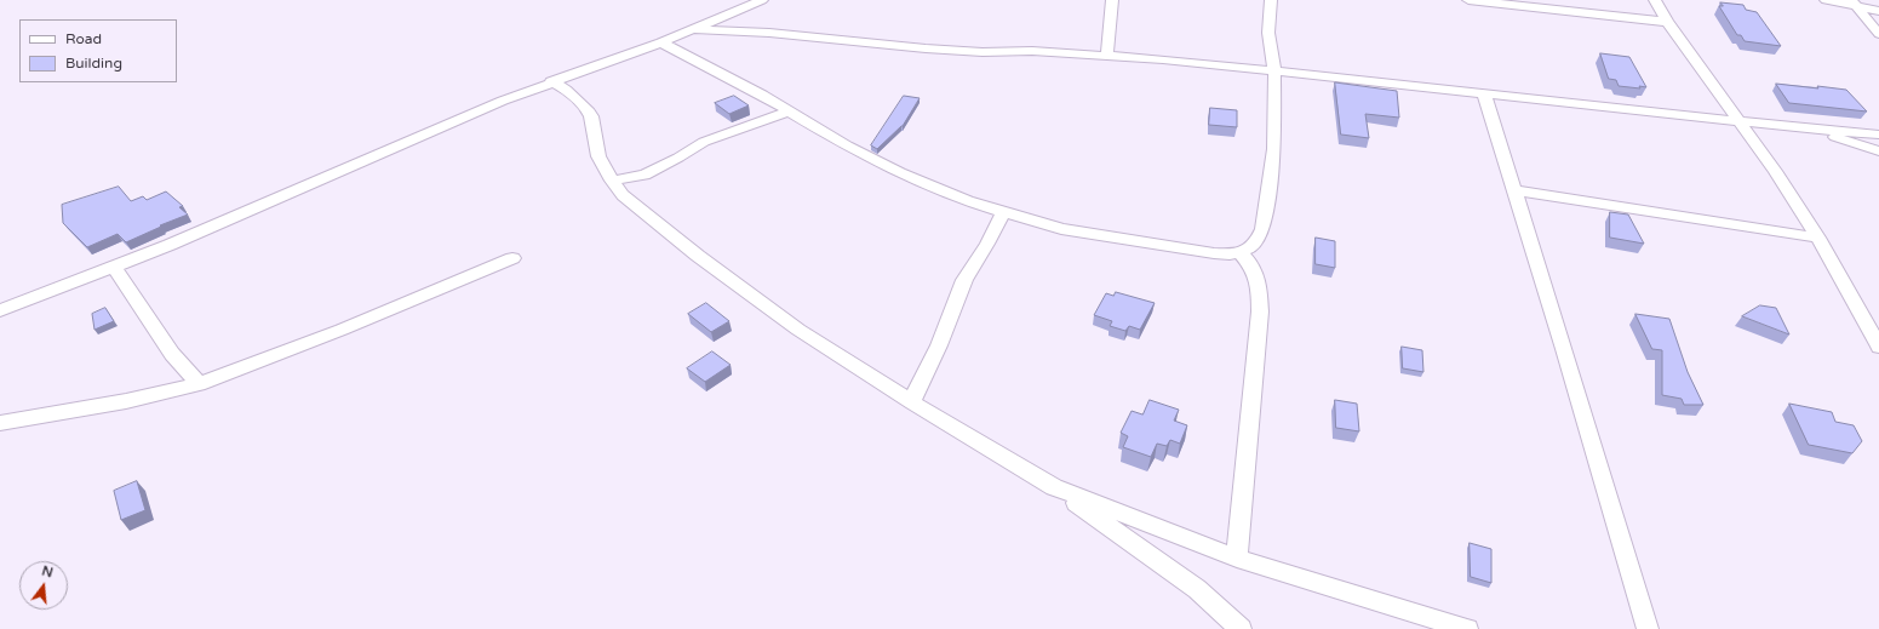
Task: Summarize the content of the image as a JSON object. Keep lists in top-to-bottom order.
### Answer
{
  "legend": ["Road", "Building"],
  "north": "top"
}
